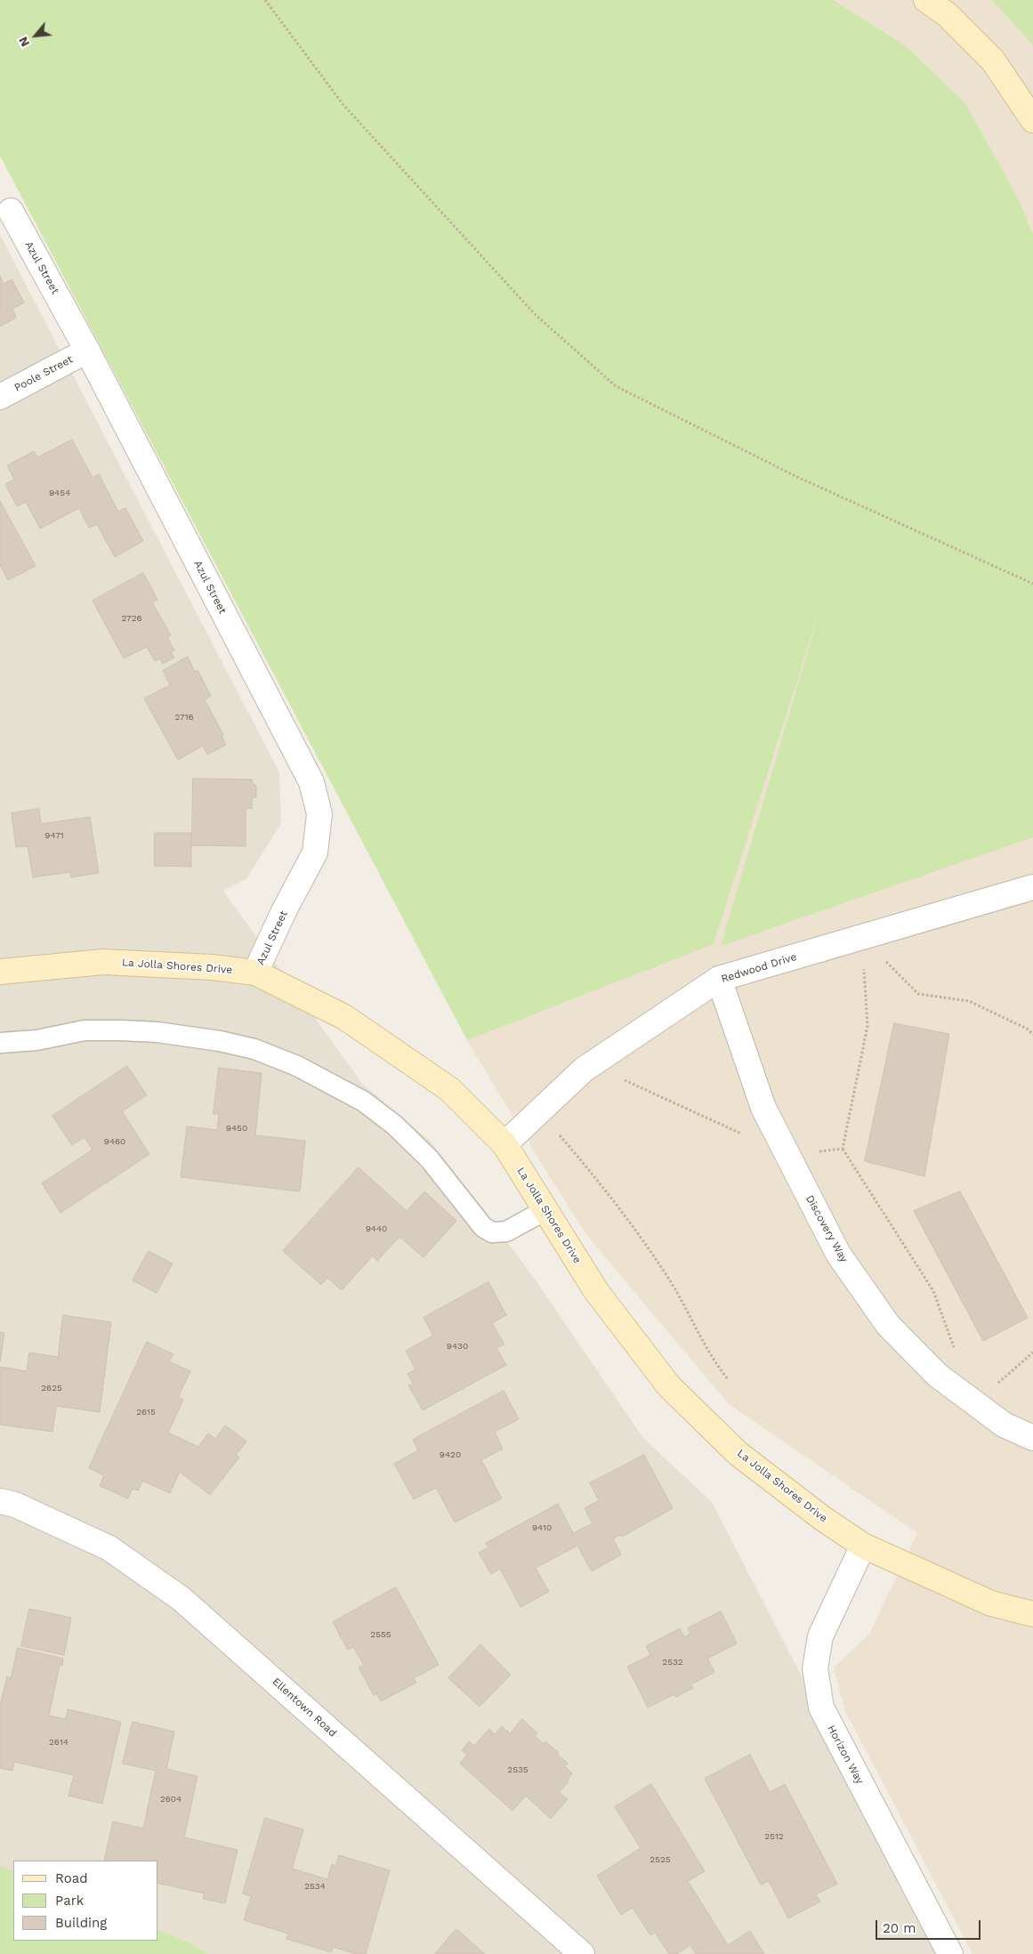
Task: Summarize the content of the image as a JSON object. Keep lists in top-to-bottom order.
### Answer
{
  "streets": {
    "main road": ["La Jolla Shores Drive"],
    "street": [
      "Azul Street",
      "Poole Street",
      "Redwood Drive",
      "Discovery Way",
      "Ellentown Road",
      "Horizon Way"
    ]
  },
  "crossings": [
    ["Azul Street", "Poole Street"],
    ["Azul Street", "La Jolla Shores Drive"],
    ["La Jolla Shores Drive", "Redwood Drive"],
    ["La Jolla Shores Drive", "Horizon Way"],
    ["Redwood Drive", "Discovery Way"]
  ],
  "house_numbers": [
    "9454",
    "2726",
    "2716",
    "9471",
    "9450",
    "9460",
    "9440",
    "9430",
    "2625",
    "2615",
    "9420",
    "9410",
    "2555",
    "2532",
    "2614",
    "2535",
    "2604",
    "2512",
    "2525",
    "2534"
  ],
  "legend": ["Road", "Park", "Building"],
  "scale_bar": "20 m",
  "north": "bottom left"
}
